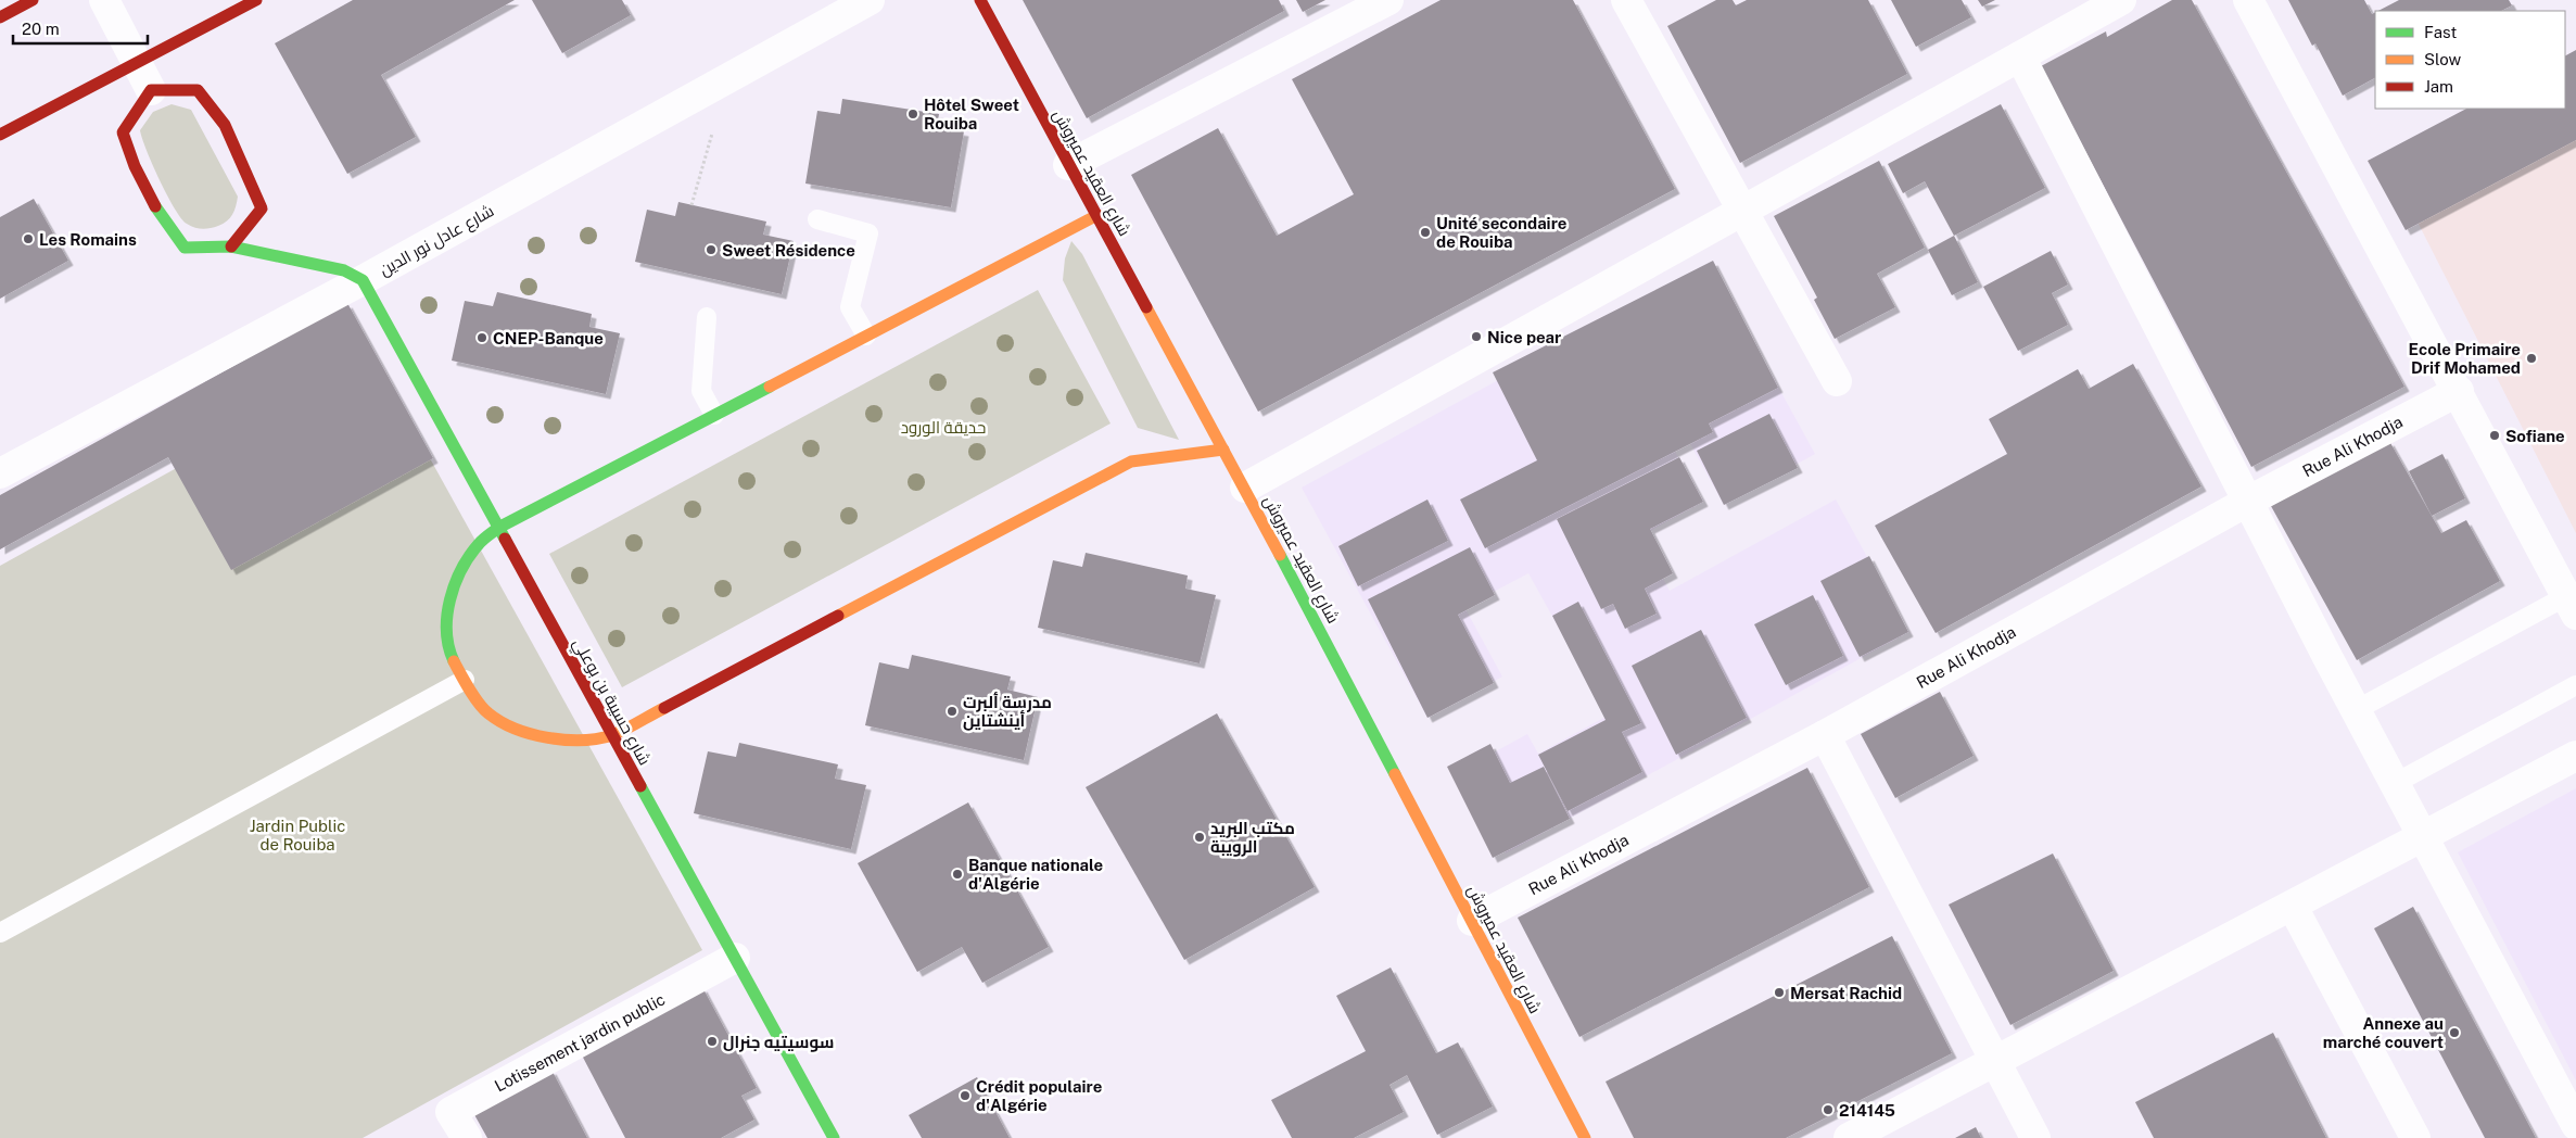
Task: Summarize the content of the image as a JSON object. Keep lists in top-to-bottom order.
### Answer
{
  "streets": {
    "street": [
      "شارع العقيد عميروش",
      "شارع عادل نور الدين",
      "Rue Ali Khodja",
      "شارع حسيبة بن بوعلي",
      "Lotissement jardin public"
    ]
  },
  "crossings": [
    ["شارع العقيد عميروش", "Rue Ali Khodja"],
    ["شارع عادل نور الدين", "شارع حسيبة بن بوعلي"],
    ["شارع حسيبة بن بوعلي", "Lotissement jardin public"]
  ],
  "parks": ["حديقة الورود", "Jardin Public de Rouiba"],
  "places": [
    "Hôtel Sweet Rouiba",
    "Unité secondaire de Rouiba",
    "Les Romains",
    "Sweet Résidence",
    "Nice pear",
    "CNEP-Banque",
    "Ecole Primaire Drif Mohamed",
    "Sofiane",
    "مدرسة ألبرت أينشتاين",
    "مكتب البريد الرويبة",
    "Banque nationale d'Algérie",
    "Mersat Rachid",
    "Annexe au marché couvert",
    "سوسيتيه جنرال",
    "Crédit populaire d'Algérie",
    "214145"
  ],
  "legend": ["Fast", "Slow", "Jam"],
  "scale_bar": "20 m"
}
